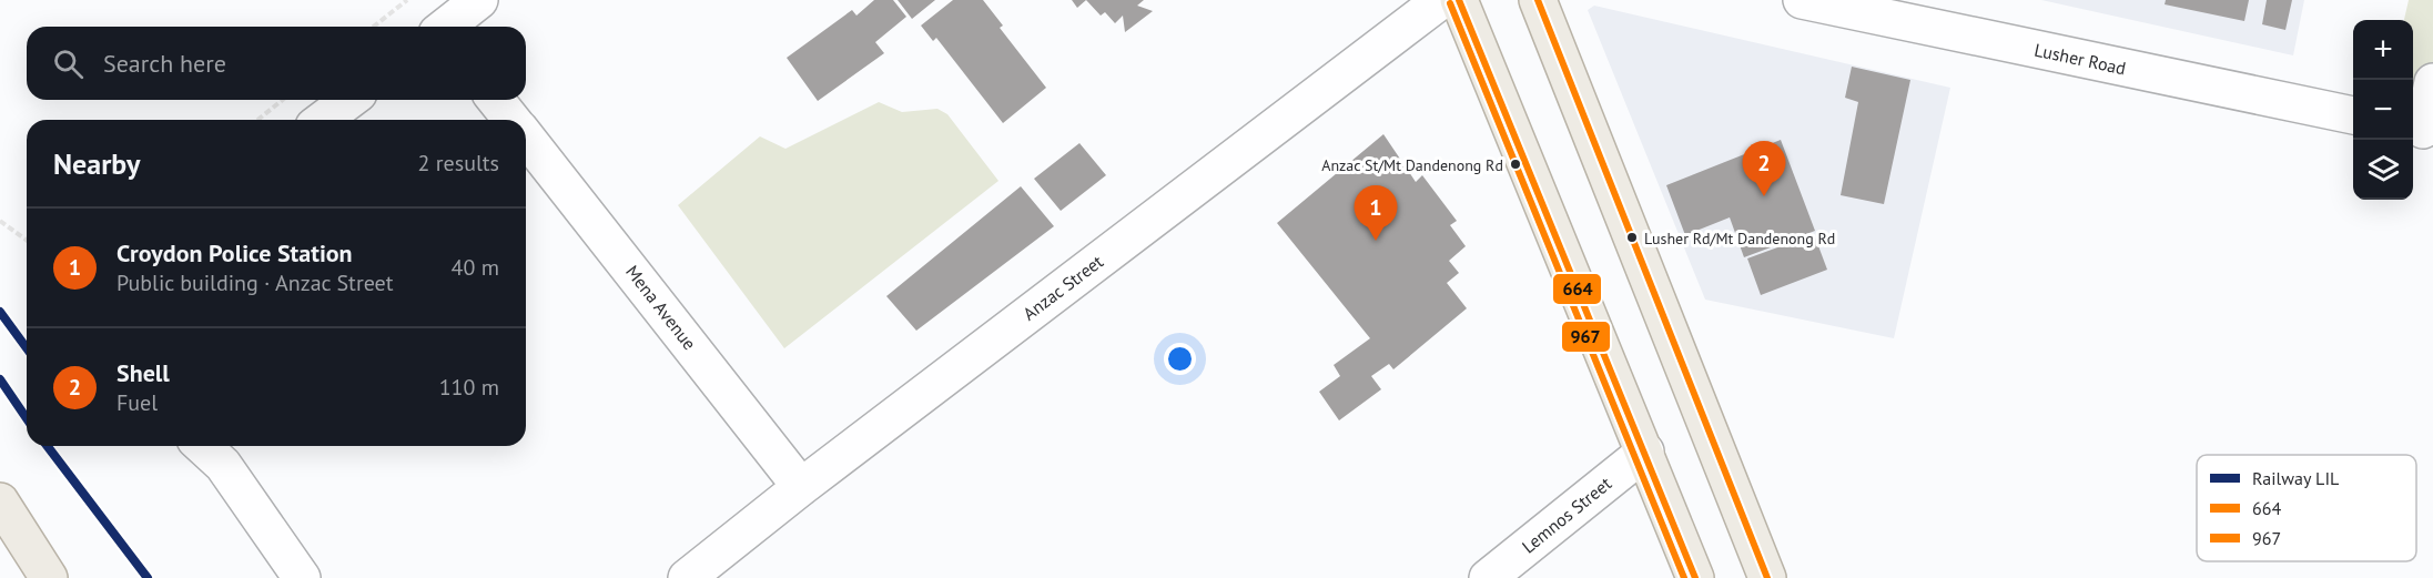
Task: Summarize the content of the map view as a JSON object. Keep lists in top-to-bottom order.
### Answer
{
  "streets": {
    "street": [
      "Lusher Road",
      "Anzac Street",
      "Mena Avenue",
      "Lemnos Street"
    ]
  },
  "crossings": [
    ["Anzac Street", "Mena Avenue"]
  ],
  "places": ["Anzac St/Mt Dandenong Rd", "Lusher Rd/Mt Dandenong Rd"],
  "lines": ["transit line 664", "transit line 967", "rail line LIL"],
  "legend": ["Railway LIL", "664", "967"],
  "page": {
    "map_buttons": ["+", "−"],
    "search": "Search here",
    "heading": ["Nearby", "2 results"],
    "pins": ["2", "1"],
    "list": [
      {
        "mark": "1",
        "name": "Croydon Police Station",
        "note": "Public building · Anzac Street",
        "value": "40 m"
      },
      {
        "mark": "2",
        "name": "Shell",
        "note": "Fuel",
        "value": "110 m"
      }
    ]
  }
}
